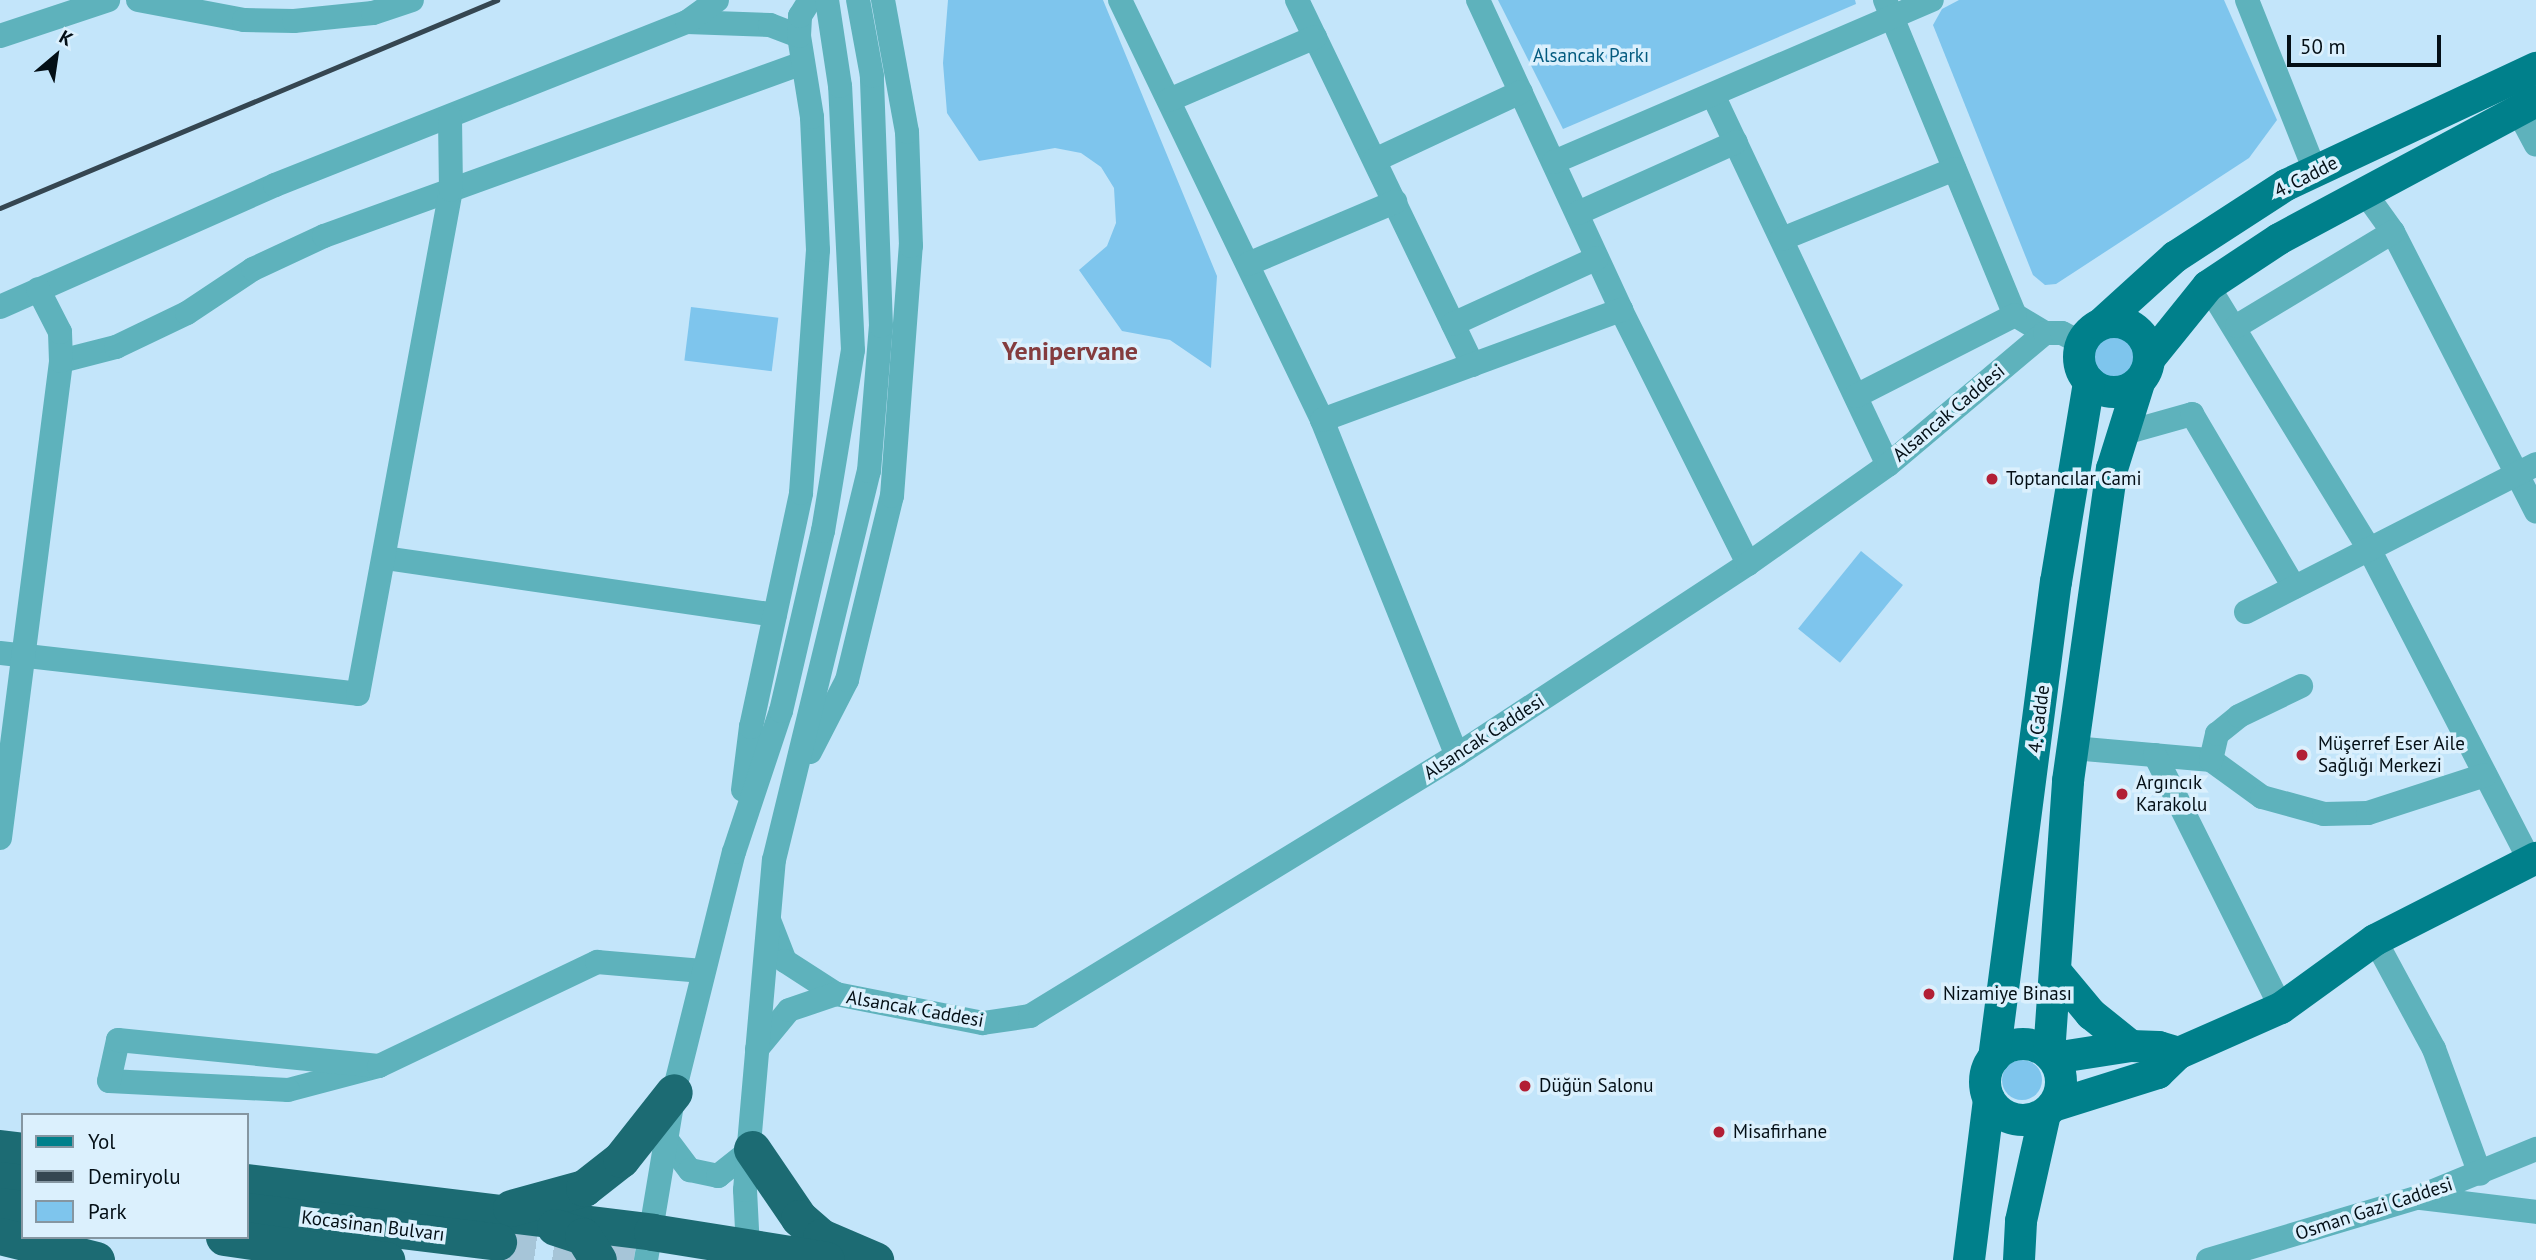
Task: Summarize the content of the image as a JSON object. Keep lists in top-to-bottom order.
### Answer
{
  "streets": {
    "highway": ["Kocasinan Bulvarı"],
    "main road": ["4. Cadde"],
    "street": ["Alsancak Caddesi", "Osman Gazi Caddesi"]
  },
  "districts": ["Yenipervane"],
  "parks": ["Alsancak Parkı"],
  "places": [
    "Toptancılar Cami",
    "Müşerref Eser Aile Sağlığı Merkezi",
    "Argıncık Karakolu",
    "Nizamiye Binası",
    "Düğün Salonu",
    "Misafirhane"
  ],
  "legend": ["Yol", "Demiryolu", "Park"],
  "scale_bar": "50 m",
  "north": "top right"
}
